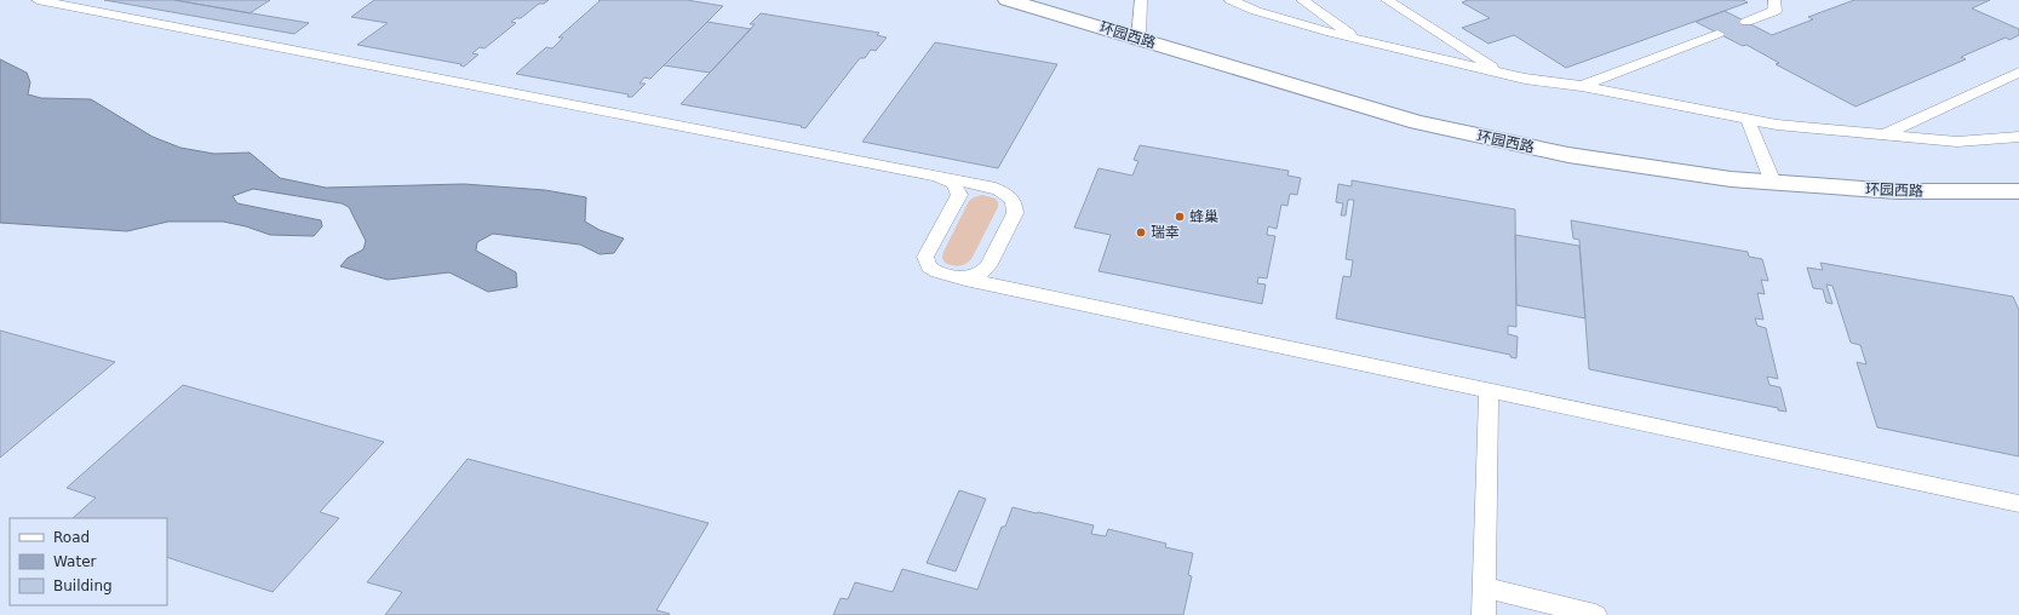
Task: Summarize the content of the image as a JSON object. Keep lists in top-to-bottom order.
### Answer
{
  "streets": {
    "street": ["环园西路"]
  },
  "places": ["蜂巢", "瑞幸"],
  "legend": ["Road", "Water", "Building"]
}
